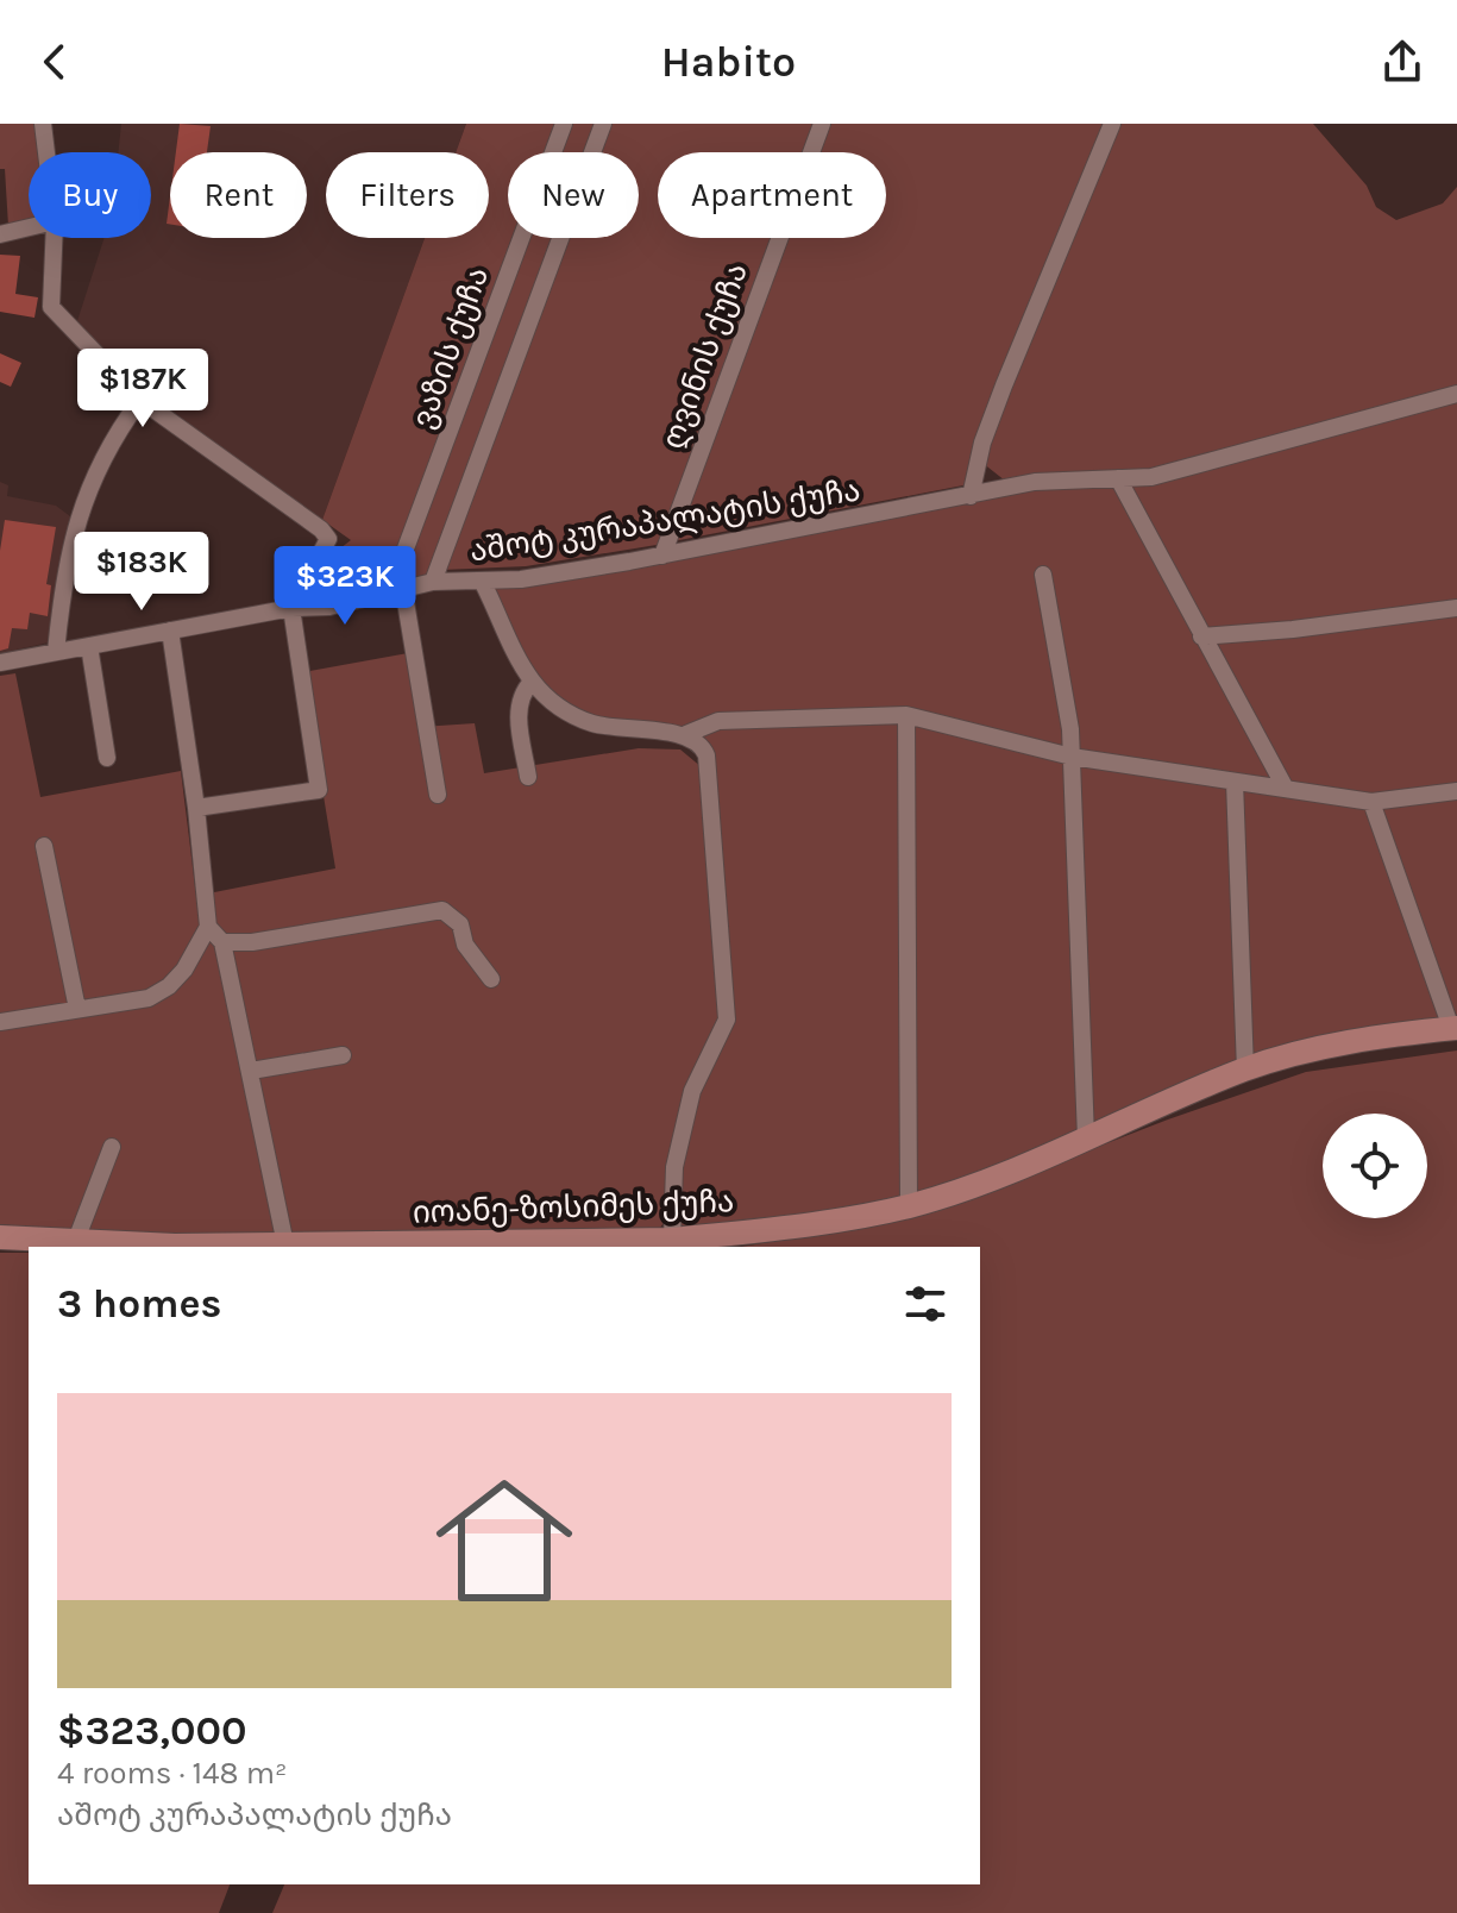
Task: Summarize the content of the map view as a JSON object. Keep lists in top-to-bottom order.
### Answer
{
  "streets": {
    "street": [
      "ვაზის ქუჩა",
      "ღვინის ქუჩა",
      "აშოტ კურაპალატის ქუჩა",
      "იოანე-ზოსიმეს ქუჩა"
    ]
  },
  "crossings": [
    ["ვაზის ქუჩა", "აშოტ კურაპალატის ქუჩა"],
    ["ღვინის ქუჩა", "აშოტ კურაპალატის ქუჩა"]
  ],
  "page": {
    "header": "Habito",
    "chip": [
      "Buy",
      "Rent",
      "Filters",
      "New",
      "Apartment"
    ],
    "price": ["$187K", "$183K", "$323K"],
    "heading": "3 homes",
    "list": [
      {
        "name": "$323,000",
        "note": "4 rooms · 148 m² · აშოტ კურაპალატის ქუჩა"
      }
    ]
  }
}
